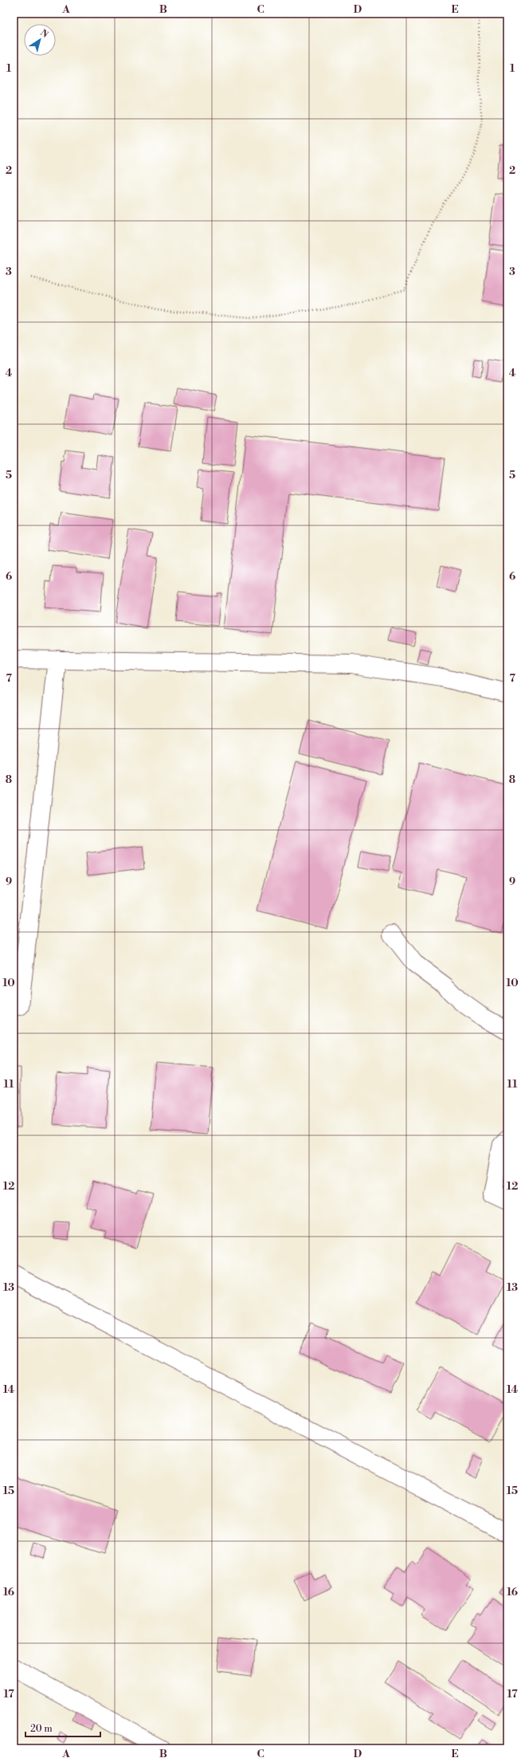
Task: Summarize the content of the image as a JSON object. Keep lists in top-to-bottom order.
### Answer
{
  "scale_bar": "20 m",
  "north": "top right",
  "grid": {
    "columns": [
      "A",
      "B",
      "C",
      "D",
      "E"
    ],
    "rows": [
      "1",
      "2",
      "3",
      "4",
      "5",
      "6",
      "7",
      "8",
      "9",
      "10",
      "11",
      "12",
      "13",
      "14",
      "15",
      "16",
      "17"
    ]
  }
}
